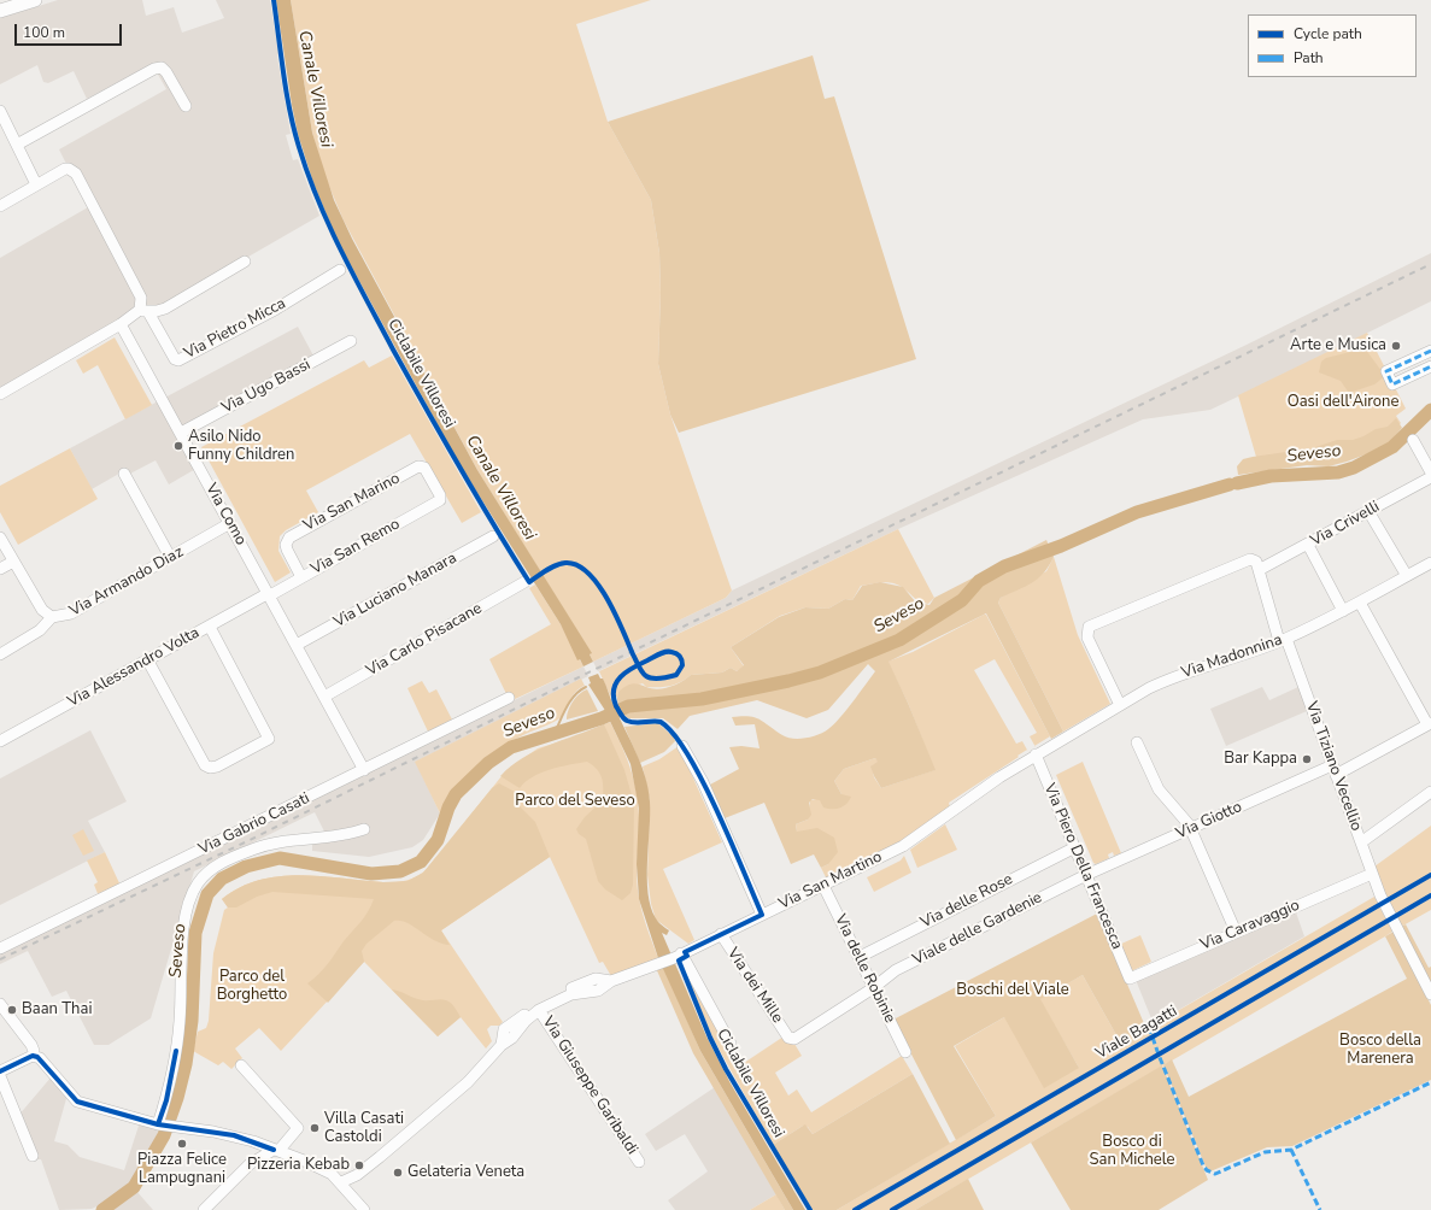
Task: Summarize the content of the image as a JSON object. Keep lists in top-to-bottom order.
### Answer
{
  "streets": {
    "street": [
      "Via Pietro Micca",
      "Via Ugo Bassi",
      "Via San Marino",
      "Via Como",
      "Via Crivelli",
      "Via San Remo",
      "Via Armando Diaz",
      "Via Luciano Manara",
      "Via Carlo Pisacane",
      "Via Madonnina",
      "Via Alessandro Volta",
      "Via Tiziano Vecellio",
      "Via Giotto",
      "Via Gabrio Casati",
      "Via Piero Della Francesca",
      "Via San Martino",
      "Via delle Rose",
      "Via Caravaggio",
      "Viale delle Gardenie",
      "Via delle Robinie",
      "Via dei Mille",
      "Via Giuseppe Garibaldi"
    ],
    "cycle path": ["Ciclabile Villoresi", "Viale Bagatti"]
  },
  "crossings": [
    ["Via Ugo Bassi", "Via Como"],
    ["Via San Marino", "Via San Remo"],
    ["Via Como", "Via San Remo"],
    ["Via Como", "Via Armando Diaz"],
    ["Via Como", "Via Luciano Manara"],
    ["Via Como", "Via Carlo Pisacane"],
    ["Via Como", "Via Alessandro Volta"],
    ["Via Como", "Via Gabrio Casati"],
    ["Via Crivelli", "Via Madonnina"],
    ["Via Crivelli", "Via Tiziano Vecellio"],
    ["Via San Remo", "Via Alessandro Volta"],
    ["Via Madonnina", "Via Tiziano Vecellio"],
    ["Via Madonnina", "Via Piero Della Francesca"],
    ["Via Madonnina", "Via San Martino"],
    ["Via Tiziano Vecellio", "Via Giotto"],
    ["Via Tiziano Vecellio", "Via Caravaggio"],
    ["Via Giotto", "Via Piero Della Francesca"],
    ["Via Giotto", "Viale delle Gardenie"],
    ["Via Piero Della Francesca", "Via San Martino"],
    ["Via Piero Della Francesca", "Via delle Rose"],
    ["Via Piero Della Francesca", "Via Caravaggio"],
    ["Via Piero Della Francesca", "Viale delle Gardenie"],
    ["Via San Martino", "Via delle Robinie"],
    ["Via San Martino", "Via dei Mille"],
    ["Via San Martino", "Via Giuseppe Garibaldi"],
    ["Via delle Rose", "Via delle Robinie"],
    ["Viale delle Gardenie", "Via delle Robinie"],
    ["Viale delle Gardenie", "Via dei Mille"]
  ],
  "water": ["Canale Villoresi", "Seveso"],
  "parks": [
    "Oasi dell'Airone",
    "Parco del Seveso",
    "Parco del Borghetto",
    "Boschi del Viale",
    "Bosco della Marenera",
    "Bosco di San Michele"
  ],
  "places": [
    "Arte e Musica",
    "Asilo Nido Funny Children",
    "Bar Kappa",
    "Baan Thai",
    "Villa Casati Castoldi",
    "Piazza Felice Lampugnani",
    "Pizzeria Kebab",
    "Gelateria Veneta"
  ],
  "legend": ["Cycle path", "Path"],
  "scale_bar": "100 m"
}
